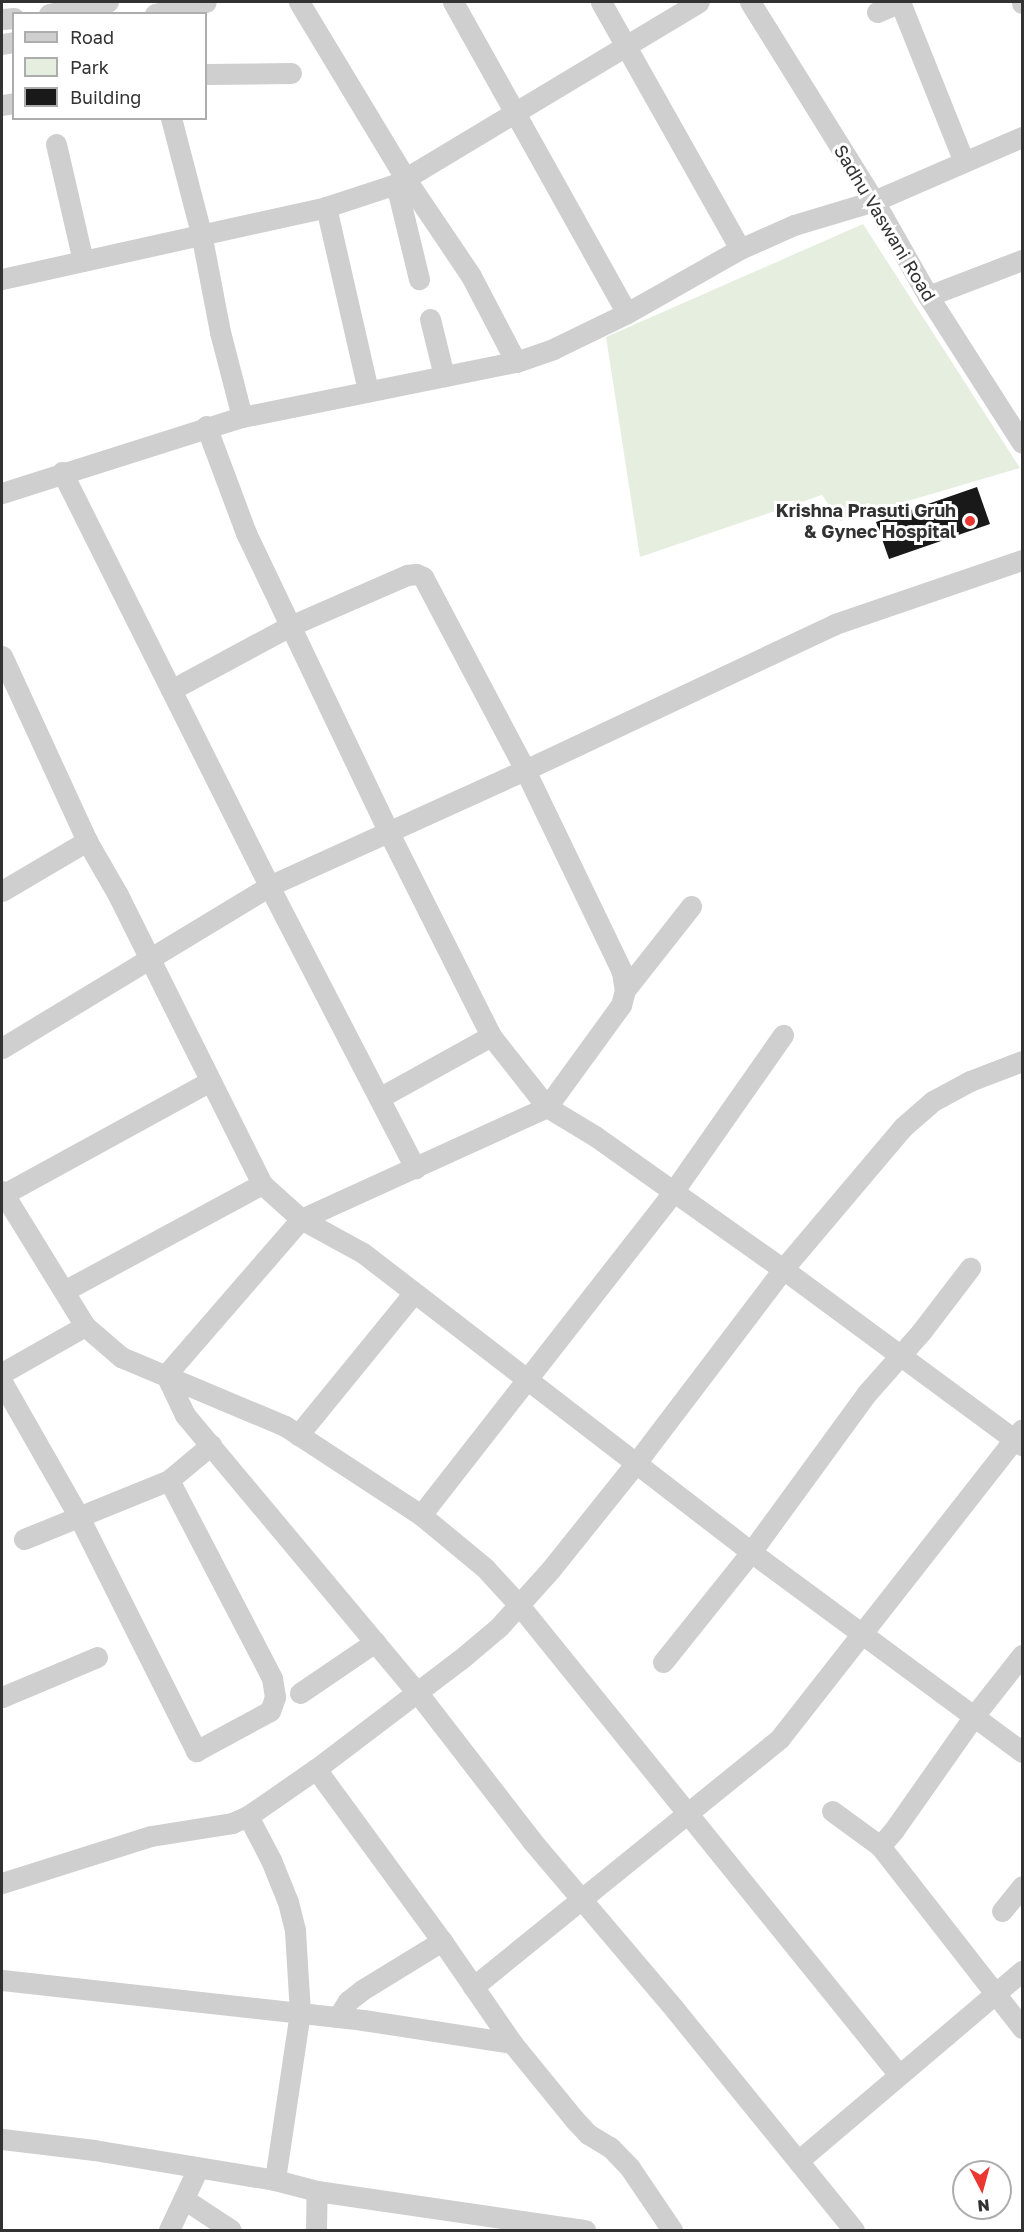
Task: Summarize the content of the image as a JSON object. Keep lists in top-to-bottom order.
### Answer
{
  "streets": {
    "street": ["Sadhu Vaswani Road"]
  },
  "places": ["Krishna Prasuti Gruh & Gynec Hospital"],
  "legend": ["Road", "Park", "Building"],
  "north": "bottom"
}
